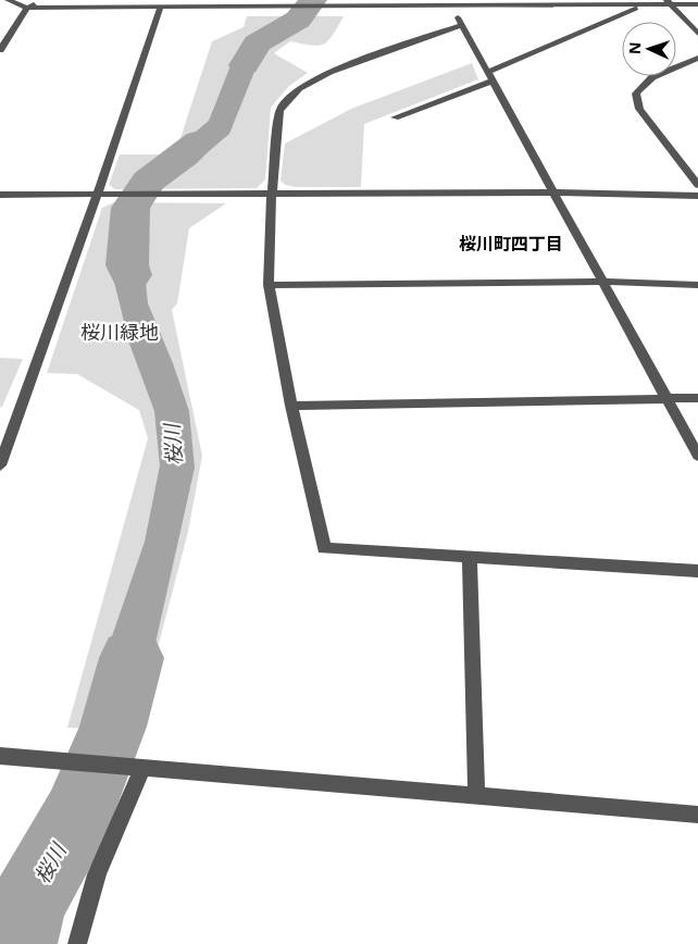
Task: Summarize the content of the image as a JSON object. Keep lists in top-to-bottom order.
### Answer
{
  "districts": ["桜川町四丁目"],
  "water": ["桜川"],
  "parks": ["桜川緑地"],
  "north": "left"
}
